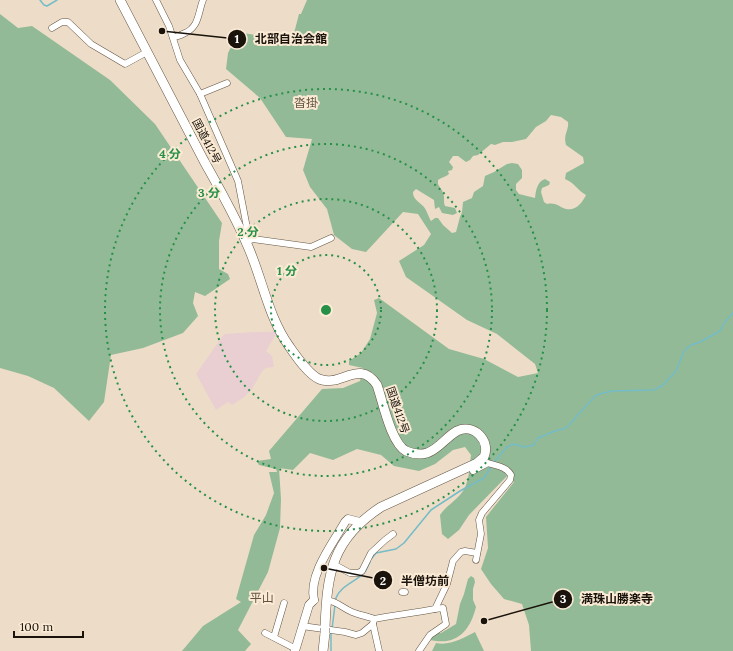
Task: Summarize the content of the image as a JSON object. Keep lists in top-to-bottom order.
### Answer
{
  "streets": {
    "highway": ["国道412号"]
  },
  "districts": ["沓掛", "平山"],
  "places": ["北部自治会館", "半僧坊前", "満珠山勝楽寺"],
  "scale_bar": "100 m",
  "rings": [
    "4 分",
    "3 分",
    "2 分",
    "1 分"
  ]
}
